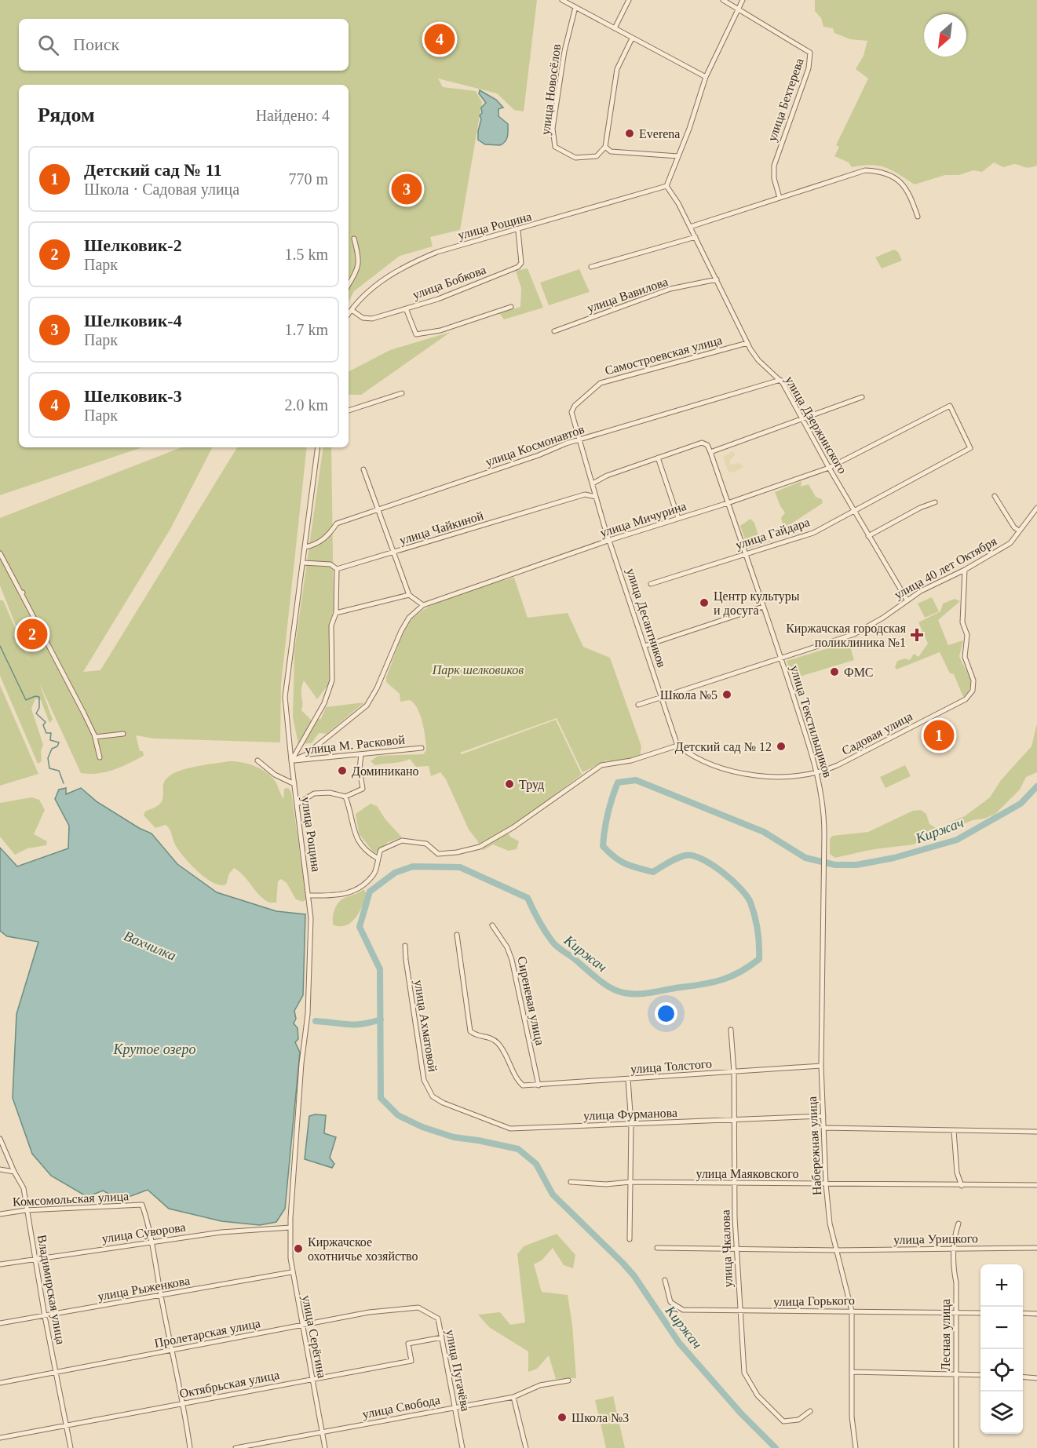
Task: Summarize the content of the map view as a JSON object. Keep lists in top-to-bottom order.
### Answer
{
  "streets": {
    "street": [
      "улица Новосёлов",
      "улица Бехтерева",
      "улица Рощина",
      "улица Бобкова",
      "улица Вавилова",
      "Самостроевская улица",
      "улица Дзержинского",
      "улица Космонавтов",
      "улица Мичурина",
      "улица Чайкиной",
      "улица Гайдара",
      "улица 40 лет Октября",
      "улица Десантников",
      "улица Текстильщиков",
      "Садовая улица",
      "улица М. Расковой",
      "Сиреневая улица",
      "улица Ахматовой",
      "улица Толстого",
      "улица Фурманова",
      "Набережная улица",
      "улица Маяковского",
      "Комсомольская улица",
      "улица Суворова",
      "улица Урицкого",
      "улица Чкалова",
      "улица Рыженкова",
      "Владимирская улица",
      "улица Горького",
      "Пролетарская улица",
      "Лесная улица",
      "улица Серёгина",
      "улица Пугачёва",
      "Октябрьская улица",
      "улица Свобода"
    ]
  },
  "crossings": [
    ["улица Рощина", "улица Бобкова"],
    ["улица Рощина", "улица Дзержинского"],
    ["улица Рощина", "улица Космонавтов"],
    ["улица Рощина", "улица М. Расковой"],
    ["улица Рощина", "улица Суворова"],
    ["улица Рощина", "улица Серёгина"],
    ["улица Вавилова", "улица Дзержинского"],
    ["Самостроевская улица", "улица Дзержинского"],
    ["Самостроевская улица", "улица Космонавтов"],
    ["улица Дзержинского", "улица Космонавтов"],
    ["улица Дзержинского", "улица Мичурина"],
    ["улица Дзержинского", "улица Гайдара"],
    ["улица Дзержинского", "улица 40 лет Октября"],
    ["улица Мичурина", "улица Гайдара"],
    ["улица Мичурина", "улица Десантников"],
    ["улица Мичурина", "улица Текстильщиков"],
    ["улица Чайкиной", "улица Десантников"],
    ["улица Чайкиной", "улица Текстильщиков"],
    ["улица Гайдара", "улица Текстильщиков"],
    ["улица 40 лет Октября", "улица Десантников"],
    ["улица 40 лет Октября", "улица Текстильщиков"],
    ["улица 40 лет Октября", "Садовая улица"],
    ["улица Десантников", "Садовая улица"],
    ["улица Текстильщиков", "Садовая улица"],
    ["улица Текстильщиков", "Набережная улица"],
    ["Сиреневая улица", "улица Толстого"],
    ["улица Ахматовой", "улица Фурманова"],
    ["улица Толстого", "Набережная улица"],
    ["улица Толстого", "улица Чкалова"],
    ["улица Фурманова", "Набережная улица"],
    ["улица Фурманова", "улица Чкалова"],
    ["Набережная улица", "улица Маяковского"],
    ["Набережная улица", "улица Урицкого"],
    ["Набережная улица", "улица Горького"],
    ["улица Маяковского", "улица Чкалова"],
    ["Комсомольская улица", "улица Суворова"],
    ["Комсомольская улица", "Владимирская улица"],
    ["улица Суворова", "Владимирская улица"],
    ["улица Суворова", "улица Серёгина"],
    ["улица Урицкого", "улица Чкалова"],
    ["улица Урицкого", "Лесная улица"],
    ["улица Чкалова", "улица Горького"],
    ["улица Рыженкова", "Владимирская улица"],
    ["улица Рыженкова", "улица Серёгина"],
    ["Владимирская улица", "Пролетарская улица"],
    ["Владимирская улица", "Октябрьская улица"],
    ["улица Горького", "Лесная улица"],
    ["Пролетарская улица", "улица Серёгина"],
    ["Пролетарская улица", "улица Пугачёва"],
    ["улица Серёгина", "Октябрьская улица"],
    ["улица Серёгина", "улица Свобода"],
    ["улица Пугачёва", "Октябрьская улица"],
    ["улица Пугачёва", "улица Свобода"]
  ],
  "water": ["Киржач", "Вахчилка", "Крутое озеро"],
  "parks": ["Парк шелковиков"],
  "places": {
    "other": [
      "Everena",
      "Центр культуры и досуга",
      "ФМС",
      "Школа №5",
      "Детский сад № 12",
      "Доминикано",
      "Труд",
      "Киржачское охотничье хозяйство",
      "Школа №3"
    ],
    "health": ["Киржачская городская поликлиника №1"]
  },
  "north": "bottom left",
  "page": {
    "search": "Поиск",
    "pins": [
      "4",
      "3",
      "2",
      "1"
    ],
    "heading": ["Рядом", "Найдено: 4"],
    "list": [
      {
        "mark": "1",
        "name": "Детский сад № 11",
        "note": "Школа · Садовая улица",
        "value": "770 m"
      },
      {
        "mark": "2",
        "name": "Шелковик-2",
        "note": "Парк",
        "value": "1.5 km"
      },
      {
        "mark": "3",
        "name": "Шелковик-4",
        "note": "Парк",
        "value": "1.7 km"
      },
      {
        "mark": "4",
        "name": "Шелковик-3",
        "note": "Парк",
        "value": "2.0 km"
      }
    ],
    "map_buttons": ["+", "−"]
  }
}
